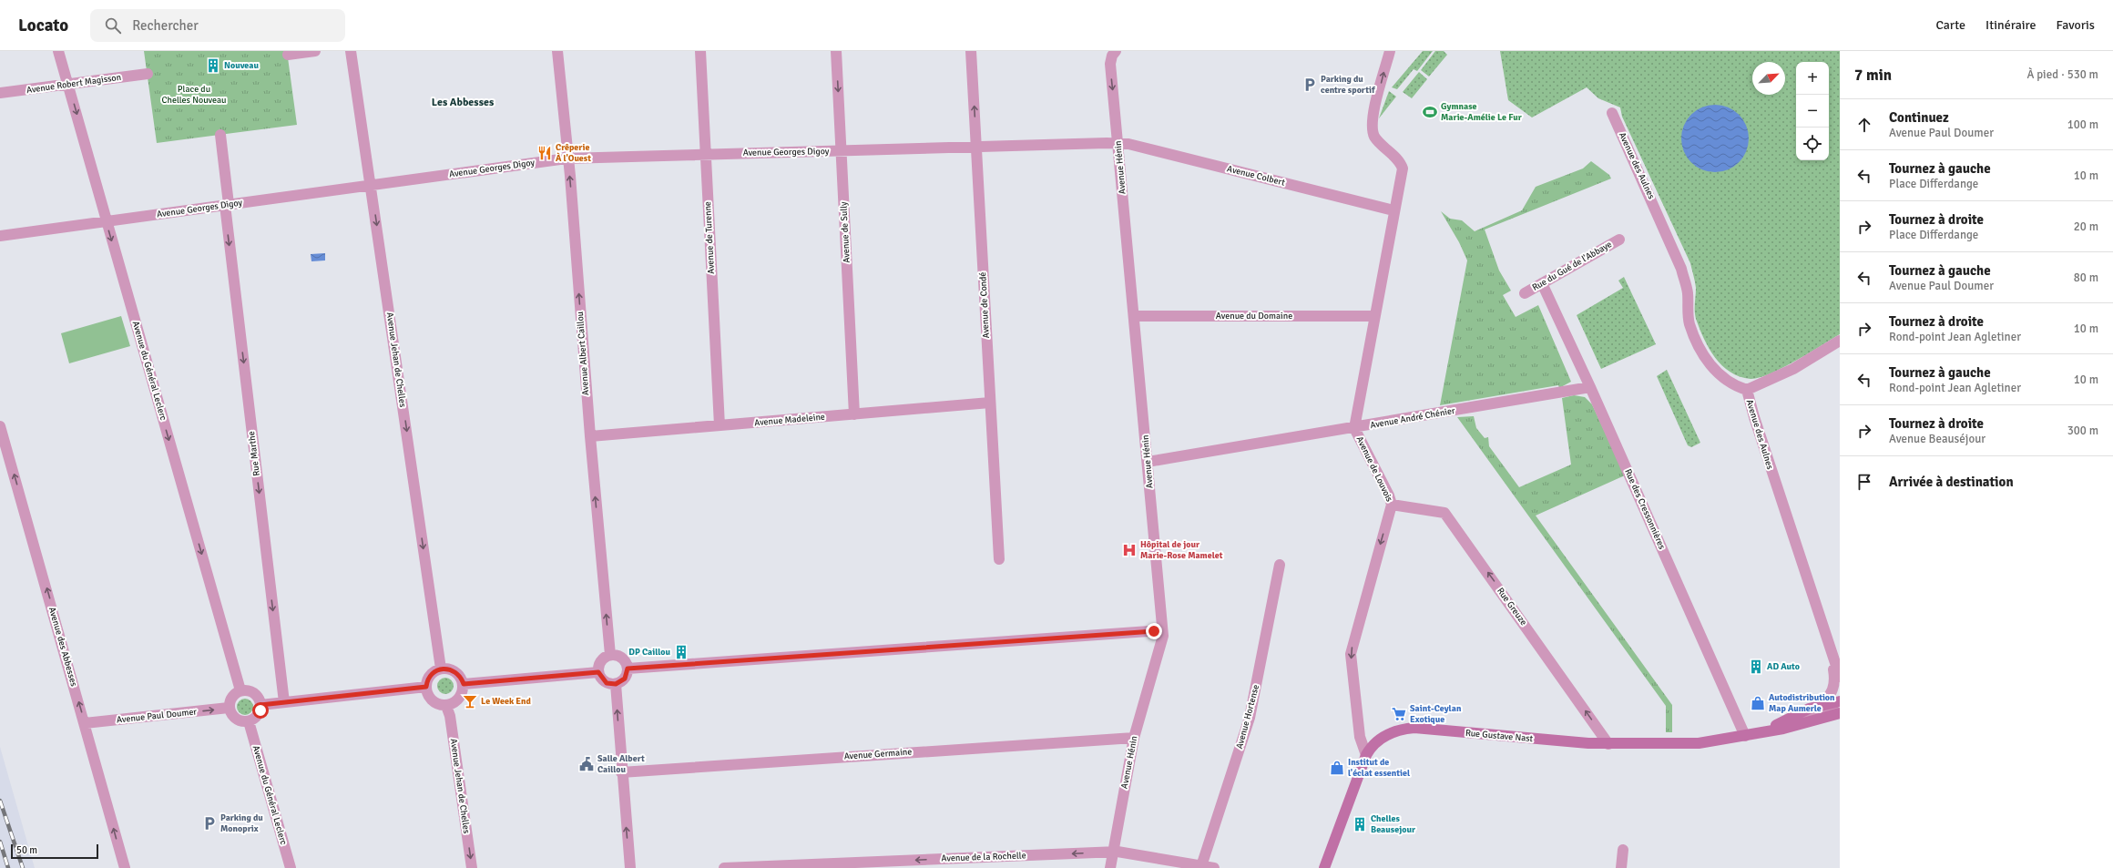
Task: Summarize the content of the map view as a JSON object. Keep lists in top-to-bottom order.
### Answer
{
  "streets": {
    "street": [
      "Avenue Robert Magisson",
      "Avenue Georges Digoy",
      "Avenue des Aulnes",
      "Avenue Hénin",
      "Avenue Colbert",
      "Avenue de Sully",
      "Avenue de Turenne",
      "Rue du Gué de l'Abbaye",
      "Avenue de Condé",
      "Avenue du Domaine",
      "Avenue Albert Caillou",
      "Avenue Jehan de Chelles",
      "Avenue du Général Leclerc",
      "Avenue André Chénier",
      "Avenue Madeleine",
      "Rue Marthe",
      "Avenue de Louvois",
      "Rue des Cressonnières",
      "Rue Greuze",
      "Avenue des Abbesses",
      "Avenue Paul Doumer",
      "Avenue Hortense",
      "Rue Gustave Nast",
      "Avenue Germaine",
      "Avenue de la Rochelle"
    ]
  },
  "crossings": [
    ["Avenue Robert Magisson", "Avenue du Général Leclerc"],
    ["Avenue Georges Digoy", "Avenue Hénin"],
    ["Avenue Georges Digoy", "Avenue Colbert"],
    ["Avenue Georges Digoy", "Avenue de Sully"],
    ["Avenue Georges Digoy", "Avenue de Turenne"],
    ["Avenue Georges Digoy", "Avenue de Condé"],
    ["Avenue Georges Digoy", "Avenue Albert Caillou"],
    ["Avenue Georges Digoy", "Avenue Jehan de Chelles"],
    ["Avenue Georges Digoy", "Avenue du Général Leclerc"],
    ["Avenue Georges Digoy", "Rue Marthe"],
    ["Avenue des Aulnes", "Rue Gustave Nast"],
    ["Avenue Hénin", "Avenue Colbert"],
    ["Avenue Hénin", "Avenue du Domaine"],
    ["Avenue Hénin", "Avenue André Chénier"],
    ["Avenue Hénin", "Avenue Germaine"],
    ["Avenue Hénin", "Avenue de la Rochelle"],
    ["Avenue Colbert", "Avenue de Louvois"],
    ["Avenue de Sully", "Avenue Madeleine"],
    ["Avenue de Turenne", "Avenue Madeleine"],
    ["Rue du Gué de l'Abbaye", "Rue des Cressonnières"],
    ["Avenue de Condé", "Avenue Madeleine"],
    ["Avenue du Domaine", "Avenue de Louvois"],
    ["Avenue Albert Caillou", "Avenue Madeleine"],
    ["Avenue du Général Leclerc", "Avenue Paul Doumer"],
    ["Avenue André Chénier", "Avenue de Louvois"],
    ["Avenue André Chénier", "Rue des Cressonnières"],
    ["Avenue de Louvois", "Rue Greuze"],
    ["Avenue de Louvois", "Rue Gustave Nast"],
    ["Rue des Cressonnières", "Rue Gustave Nast"],
    ["Rue Greuze", "Rue Gustave Nast"],
    ["Avenue des Abbesses", "Avenue Paul Doumer"],
    ["Avenue Hortense", "Avenue de la Rochelle"]
  ],
  "one_way": [
    "Avenue Albert Caillou",
    "Avenue Jehan de Chelles",
    "Avenue du Général Leclerc",
    "Rue Marthe",
    "Rue Greuze",
    "Avenue des Abbesses",
    "Avenue Paul Doumer",
    "Avenue de la Rochelle"
  ],
  "districts": ["Les Abbesses"],
  "parks": ["Place du Chelles Nouveau"],
  "places": {
    "building": [
      "Nouveau",
      "DP Caillou",
      "AD Auto",
      "Chelles Beausejour"
    ],
    "parking": ["Parking du centre sportif", "Parking du Monoprix"],
    "sports": ["Gymnase Marie-Amélie Le Fur"],
    "restaurant": ["Crêperie À l'Ouest"],
    "hospital": ["Hôpital de jour Marie-Rose Mamelet"],
    "bar": ["Le Week End"],
    "shop": ["Autodistribution Map Aumerle", "Institut de l'éclat essentiel"],
    "supermarket": ["Saint-Ceylan Exotique"],
    "public building": ["Salle Albert Caillou"]
  },
  "scale_bar": "50 m",
  "north": "top right",
  "page": {
    "header": "Locato",
    "search": "Rechercher",
    "nav": ["Carte", "Itinéraire", "Favoris"],
    "heading": ["7 min", "À pied · 530 m"],
    "map_buttons": ["+", "−"],
    "list": [
      ["Continuez", "Avenue Paul Doumer", "100 m"],
      ["Tournez à gauche", "Place Differdange", "10 m"],
      ["Tournez à droite", "Place Differdange", "20 m"],
      ["Tournez à gauche", "Avenue Paul Doumer", "80 m"],
      ["Tournez à droite", "Rond-point Jean Agletiner", "10 m"],
      ["Tournez à gauche", "Rond-point Jean Agletiner", "10 m"],
      ["Tournez à droite", "Avenue Beauséjour", "300 m"],
      "Arrivée à destination"
    ],
    "scale": "50 m"
  }
}
